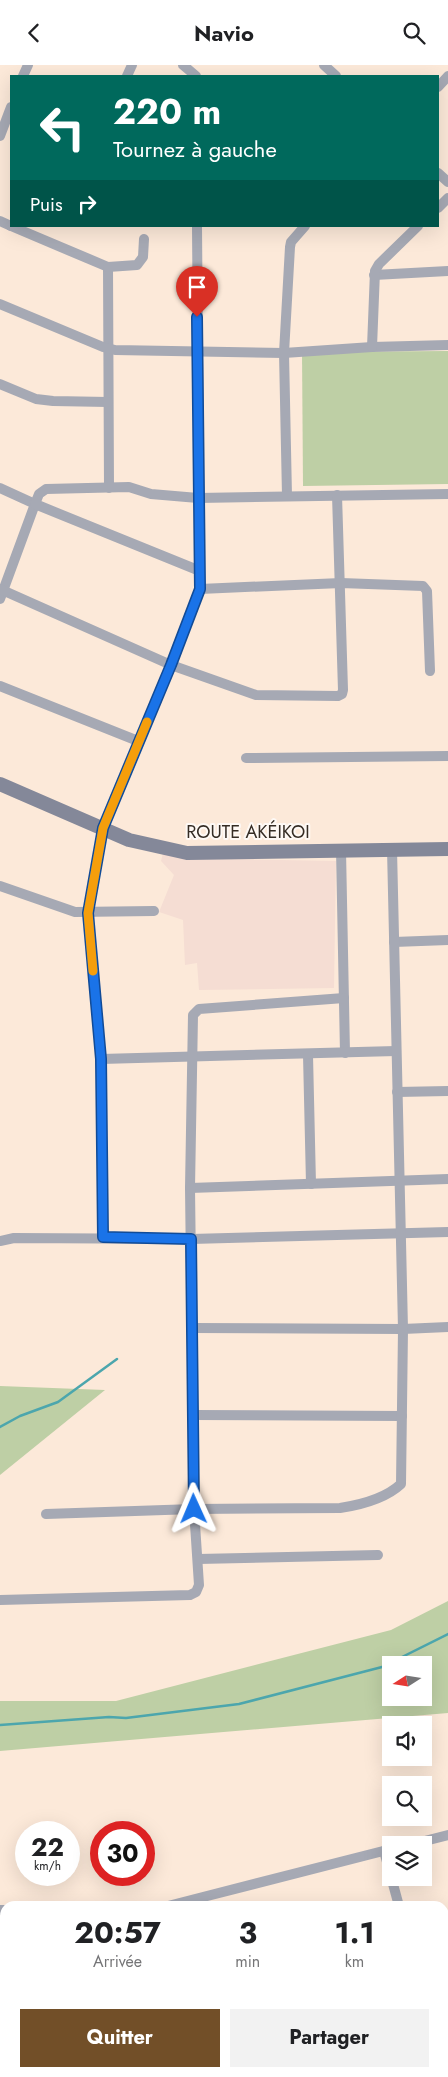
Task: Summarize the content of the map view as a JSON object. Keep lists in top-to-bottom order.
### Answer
{
  "streets": {
    "street": ["ROUTE AKÉIKOI"]
  },
  "north": "left",
  "page": {
    "header": "Navio",
    "turn": ["220 m", "Tournez à gauche"],
    "then": "Puis",
    "speed": "22 km/h",
    "limit": "30",
    "eta": [
      "20:57",
      "Arrivée",
      "3",
      "min",
      "1.1",
      "km"
    ],
    "buttons": ["Quitter", "Partager"]
  }
}
